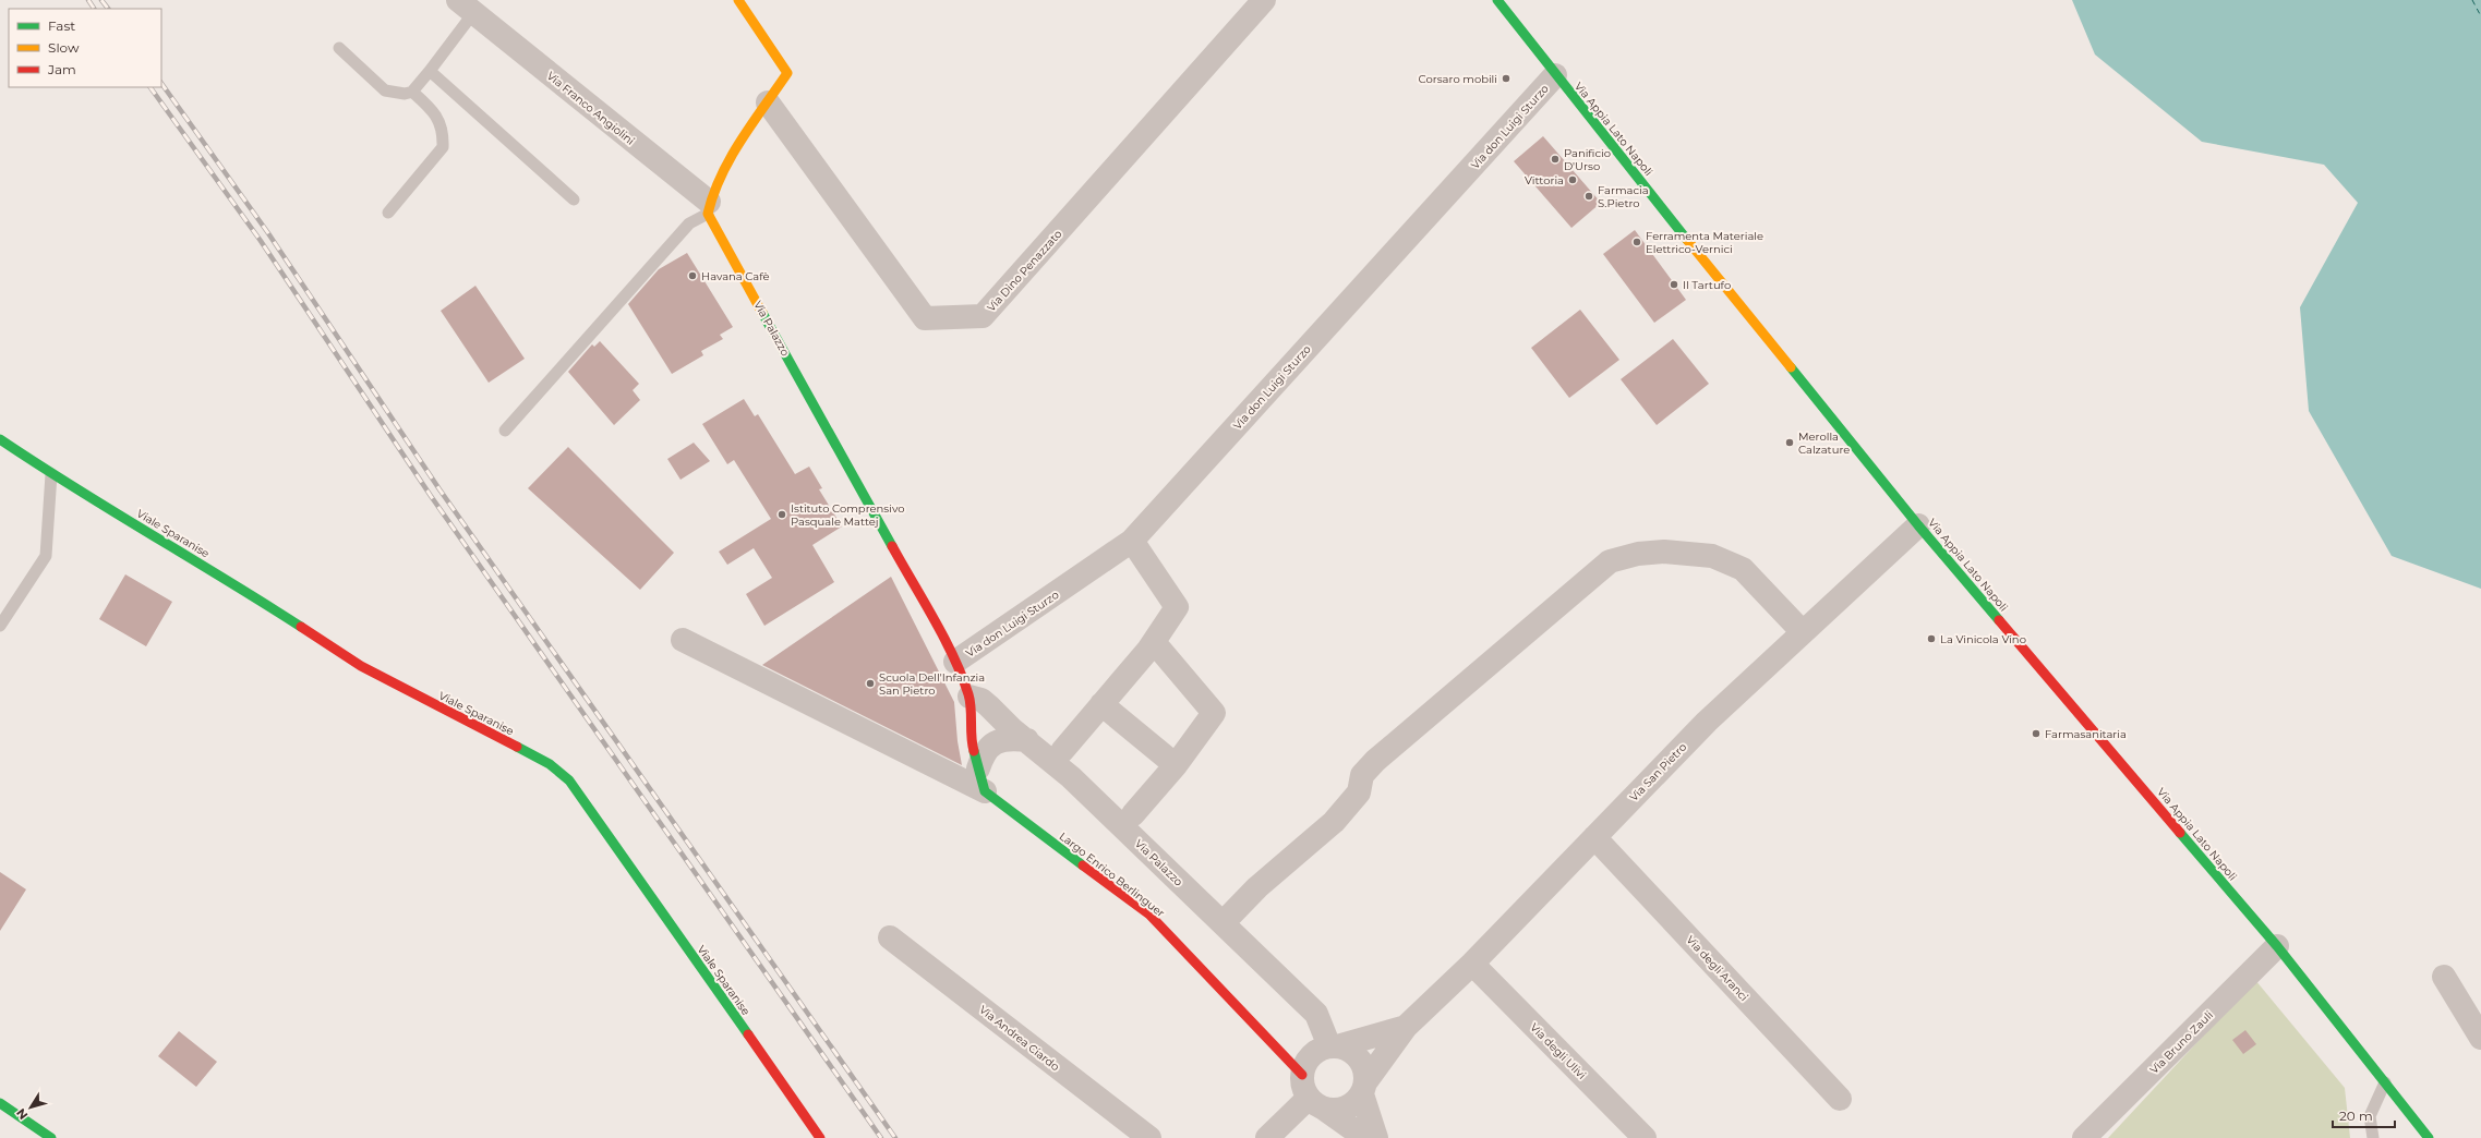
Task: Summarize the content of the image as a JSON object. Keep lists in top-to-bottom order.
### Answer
{
  "streets": {
    "street": [
      "Via Franco Angiolini",
      "Via don Luigi Sturzo",
      "Via Appia Lato Napoli",
      "Via Dino Penazzato",
      "Via Palazzo",
      "Viale Sparanise",
      "Via San Pietro",
      "Largo Enrico Berlinguer",
      "Via degli Aranci",
      "Via Andrea Ciardo",
      "Via Bruno Zauli",
      "Via degli Ulivi"
    ]
  },
  "crossings": [
    ["Via Franco Angiolini", "Via Palazzo"],
    ["Via don Luigi Sturzo", "Via Appia Lato Napoli"],
    ["Via don Luigi Sturzo", "Via Palazzo"],
    ["Via Appia Lato Napoli", "Via San Pietro"],
    ["Via Appia Lato Napoli", "Via Bruno Zauli"],
    ["Via Palazzo", "Via San Pietro"],
    ["Via Palazzo", "Largo Enrico Berlinguer"],
    ["Via San Pietro", "Largo Enrico Berlinguer"],
    ["Via San Pietro", "Via degli Aranci"],
    ["Via San Pietro", "Via degli Ulivi"]
  ],
  "places": [
    "Corsaro mobili",
    "Panificio D'Urso",
    "Vittoria",
    "Farmacia S.Pietro",
    "Ferramenta Materiale Elettrico-Vernici",
    "Havana Cafè",
    "Il Tartufo",
    "Merolla Calzature",
    "Istituto Comprensivo Pasquale Mattej",
    "La Vinicola Vino",
    "Scuola Dell'Infanzia San Pietro",
    "Farmasanitaria"
  ],
  "legend": ["Fast", "Slow", "Jam"],
  "scale_bar": "20 m",
  "north": "bottom left"
}
